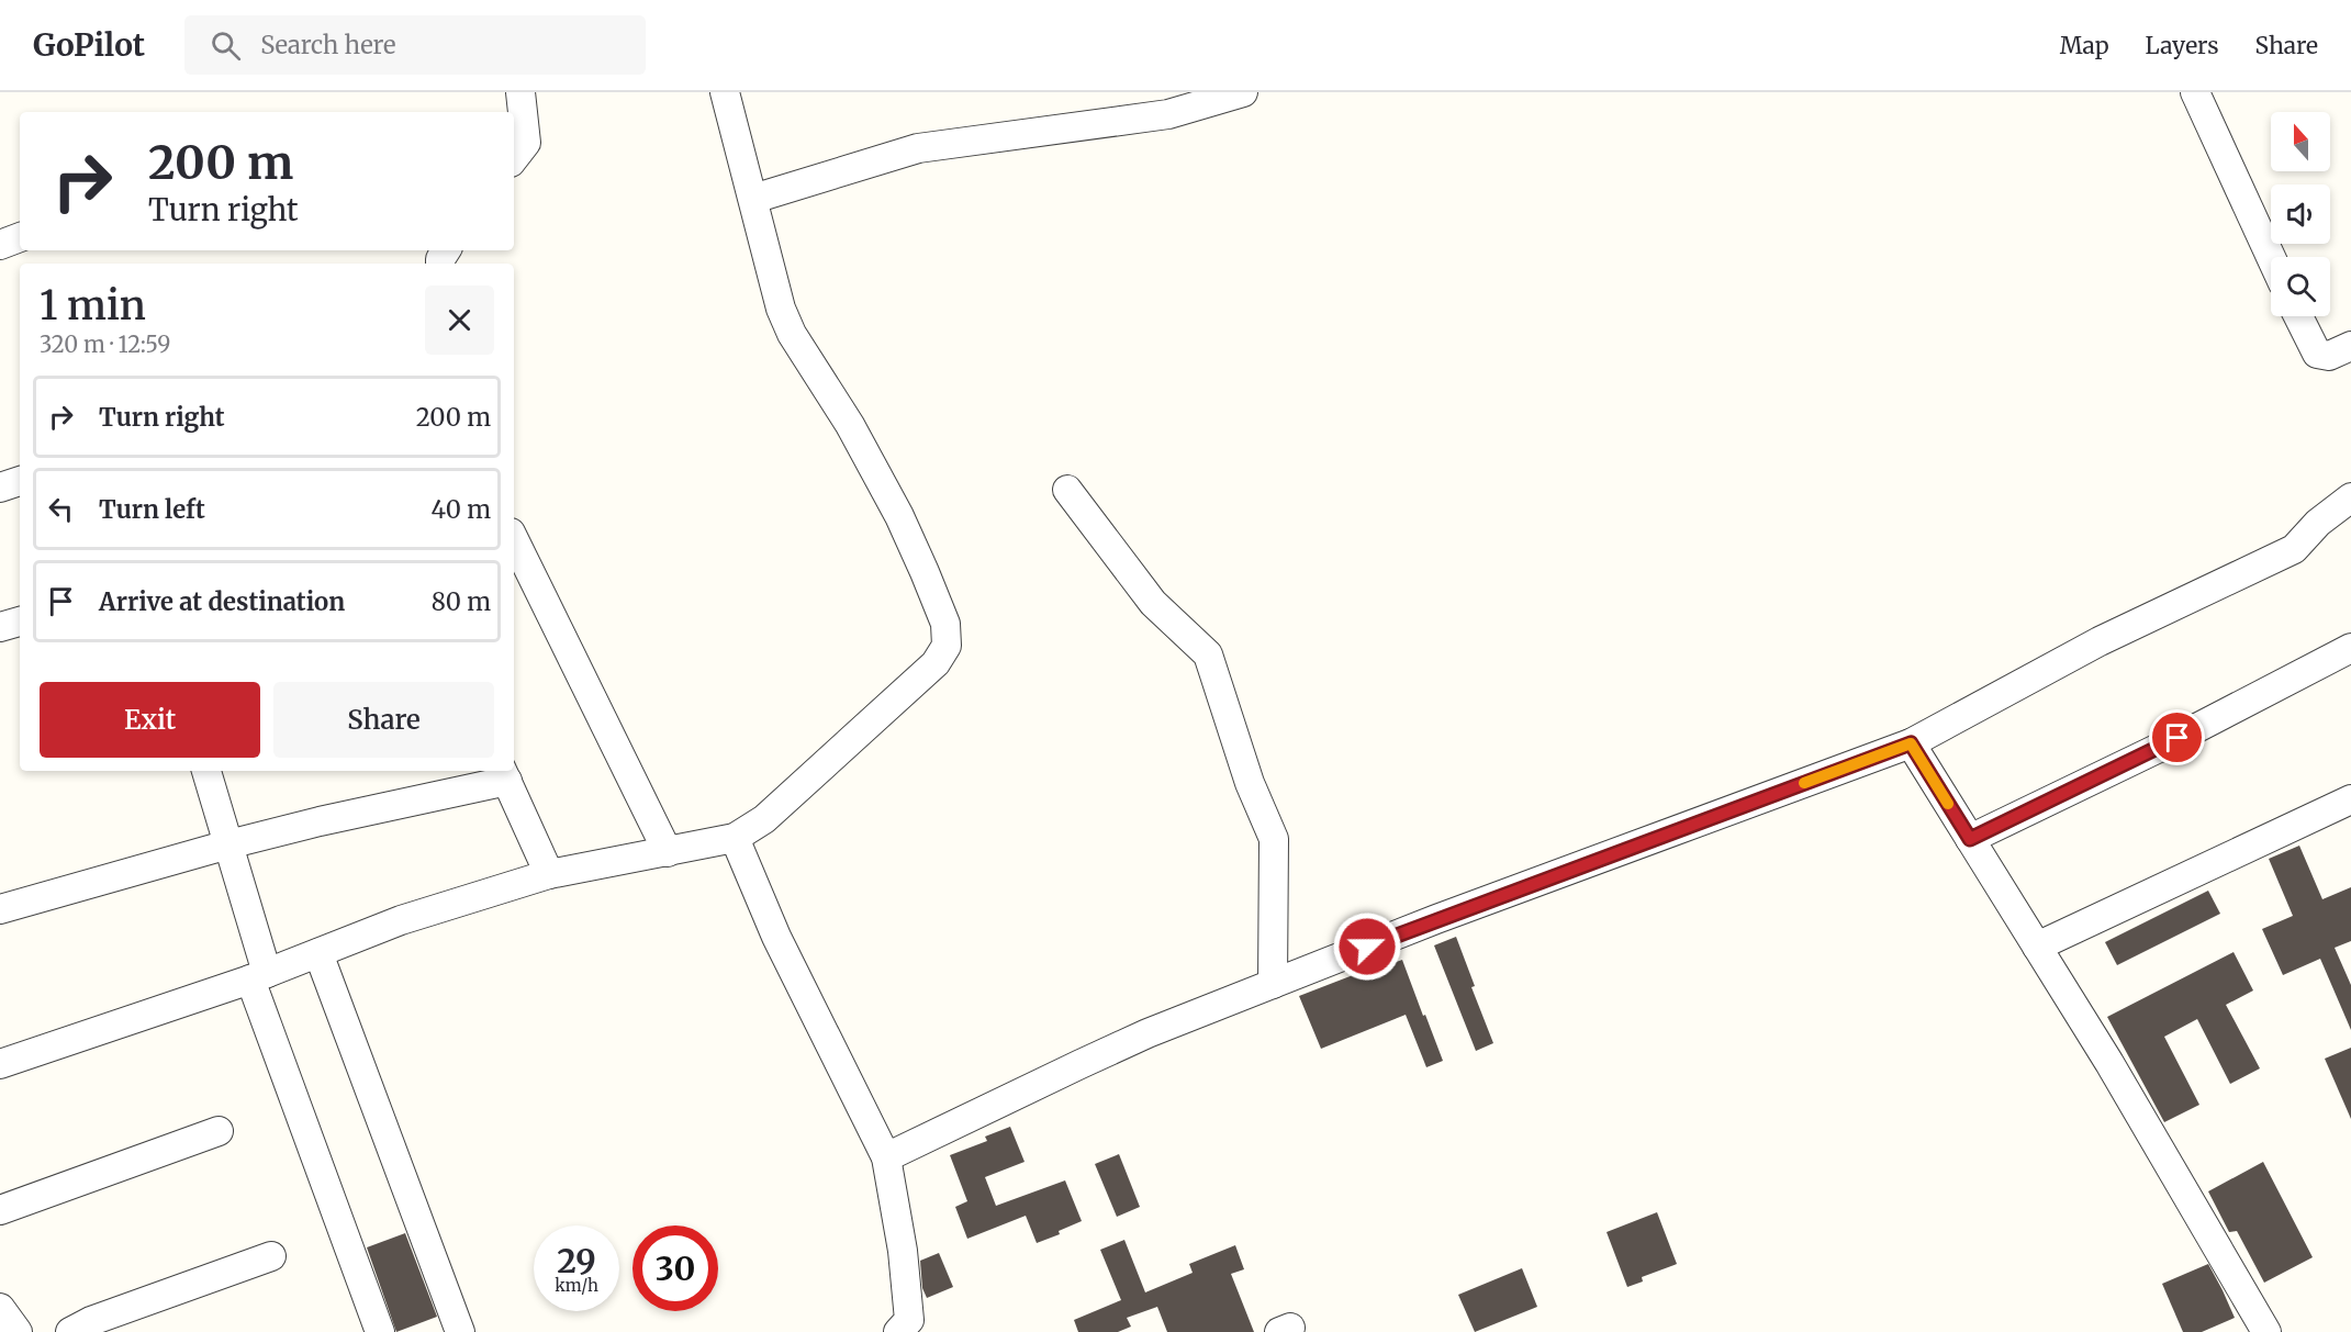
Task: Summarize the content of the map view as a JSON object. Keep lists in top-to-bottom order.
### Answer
{
  "north": "top",
  "page": {
    "header": "GoPilot",
    "search": "Search here",
    "nav": ["Map", "Layers", "Share"],
    "turn": ["200 m", "Turn right"],
    "heading": ["1 min", "320 m · 12:59"],
    "list": [
      {
        "name": "Turn right",
        "value": "200 m"
      },
      {
        "name": "Turn left",
        "value": "40 m"
      },
      {
        "name": "Arrive at destination",
        "value": "80 m"
      }
    ],
    "buttons": ["Exit", "Share"],
    "speed": "29 km/h",
    "limit": "30"
  }
}
